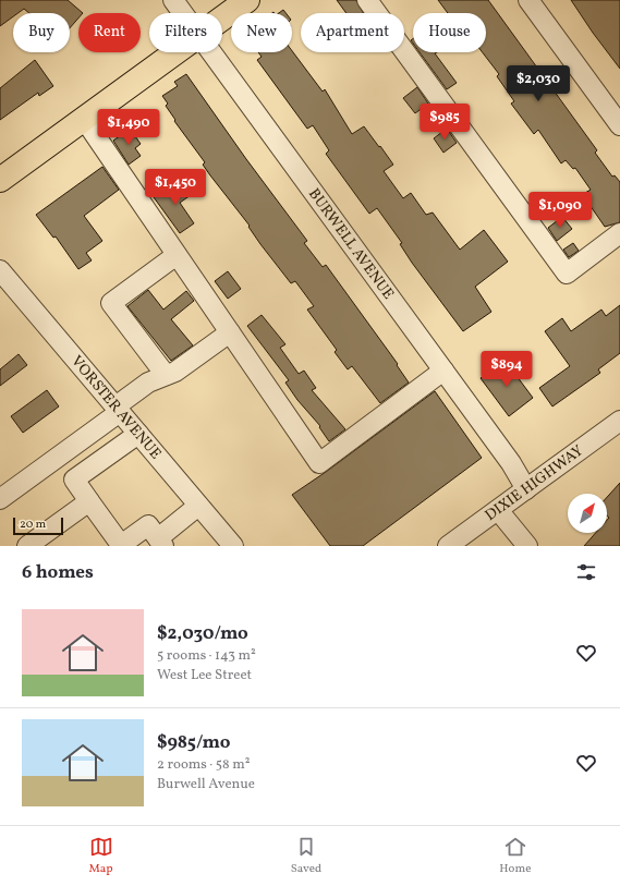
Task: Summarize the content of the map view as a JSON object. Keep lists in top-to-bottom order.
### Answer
{
  "streets": {
    "street": ["BURWELL AVENUE", "VORSTER AVENUE", "DIXIE HIGHWAY"]
  },
  "crossings": [
    ["BURWELL AVENUE", "DIXIE HIGHWAY"]
  ],
  "scale_bar": "20 m",
  "north": "top right",
  "page": {
    "chip": [
      "Buy",
      "Rent",
      "Filters",
      "New",
      "Apartment",
      "House"
    ],
    "price": [
      "$2,030",
      "$985",
      "$1,490",
      "$1,450",
      "$1,090",
      "$894"
    ],
    "scale": "20 m",
    "heading": "6 homes",
    "list": [
      {
        "name": "$2,030/mo",
        "note": "5 rooms · 143 m² · West Lee Street"
      },
      {
        "name": "$985/mo",
        "note": "2 rooms · 58 m² · Burwell Avenue"
      }
    ],
    "tabs": ["Map", "Saved", "Home"]
  }
}
